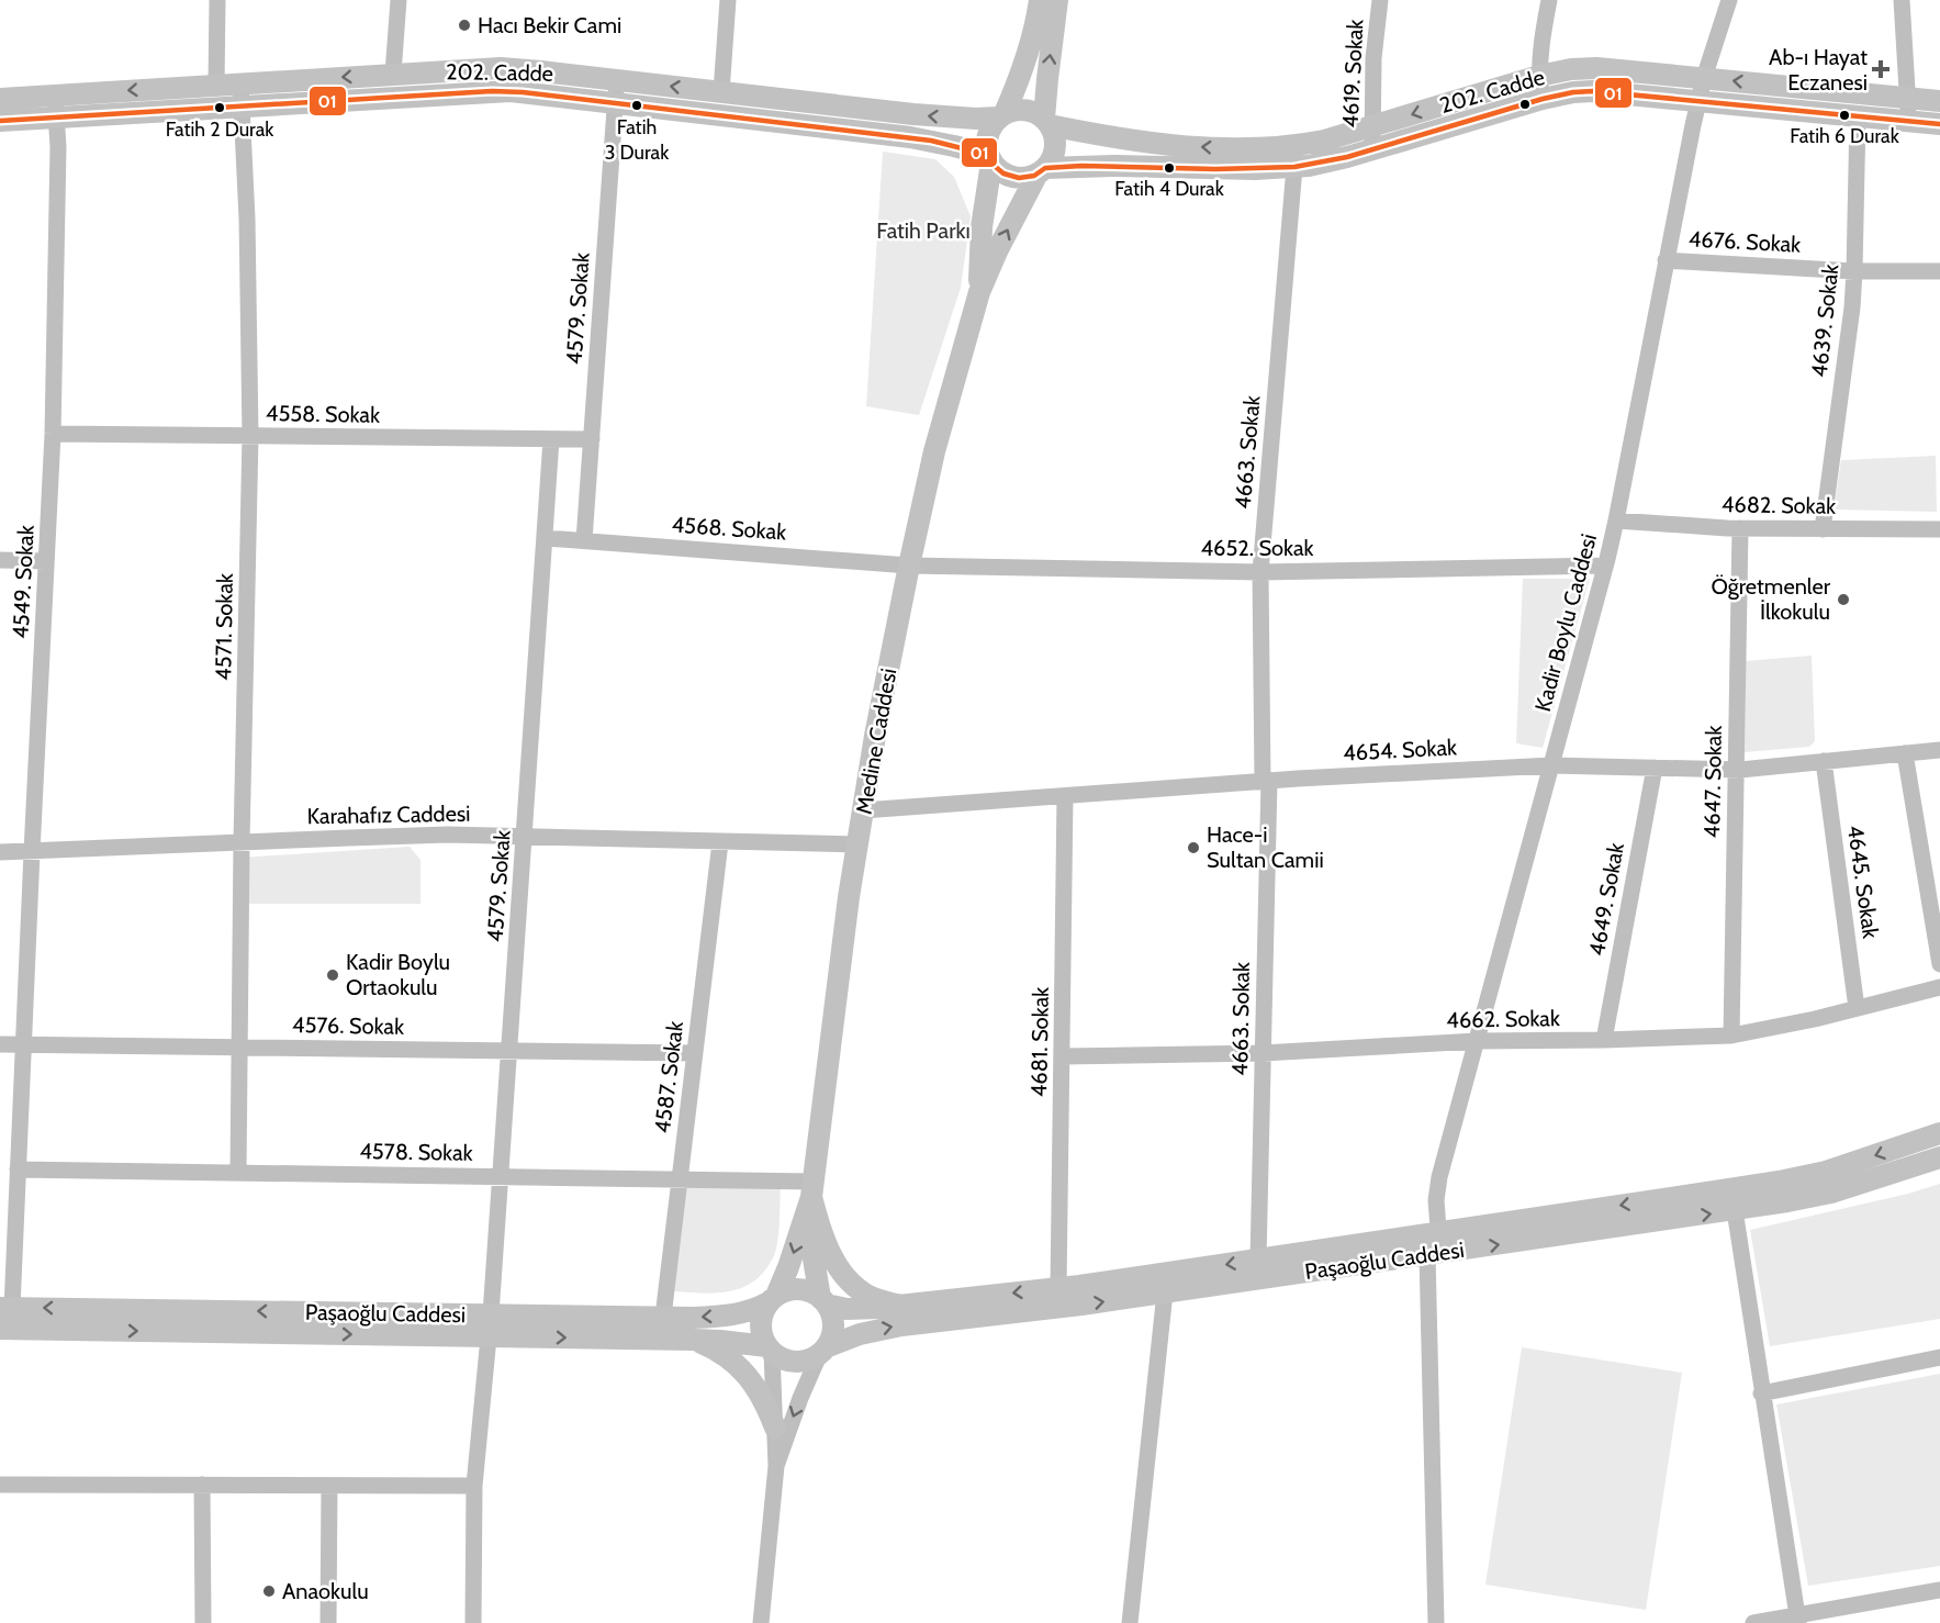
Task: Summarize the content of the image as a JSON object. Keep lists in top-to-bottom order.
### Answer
{
  "streets": {
    "street": [
      "202. Cadde",
      "4619. Sokak",
      "4676. Sokak",
      "4579. Sokak",
      "4639. Sokak",
      "4558. Sokak",
      "4663. Sokak",
      "4682. Sokak",
      "4568. Sokak",
      "4652. Sokak",
      "4549. Sokak",
      "Kadir Boylu Caddesi",
      "4571. Sokak",
      "Medine Caddesi",
      "4654. Sokak",
      "4647. Sokak",
      "Karahafız Caddesi",
      "4645. Sokak",
      "4649. Sokak",
      "4662. Sokak",
      "4576. Sokak",
      "4681. Sokak",
      "4587. Sokak",
      "4578. Sokak",
      "Paşaoğlu Caddesi"
    ]
  },
  "crossings": [
    ["202. Cadde", "4619. Sokak"],
    ["202. Cadde", "4579. Sokak"],
    ["202. Cadde", "4639. Sokak"],
    ["202. Cadde", "4663. Sokak"],
    ["202. Cadde", "4549. Sokak"],
    ["202. Cadde", "Kadir Boylu Caddesi"],
    ["202. Cadde", "4571. Sokak"],
    ["202. Cadde", "Medine Caddesi"],
    ["4676. Sokak", "4639. Sokak"],
    ["4676. Sokak", "Kadir Boylu Caddesi"],
    ["4579. Sokak", "4558. Sokak"],
    ["4579. Sokak", "4568. Sokak"],
    ["4579. Sokak", "Karahafız Caddesi"],
    ["4579. Sokak", "4576. Sokak"],
    ["4579. Sokak", "4578. Sokak"],
    ["4579. Sokak", "Paşaoğlu Caddesi"],
    ["4639. Sokak", "4682. Sokak"],
    ["4558. Sokak", "4549. Sokak"],
    ["4558. Sokak", "4571. Sokak"],
    ["4663. Sokak", "4652. Sokak"],
    ["4663. Sokak", "4654. Sokak"],
    ["4663. Sokak", "4662. Sokak"],
    ["4663. Sokak", "Paşaoğlu Caddesi"],
    ["4682. Sokak", "Kadir Boylu Caddesi"],
    ["4682. Sokak", "4647. Sokak"],
    ["4568. Sokak", "4652. Sokak"],
    ["4568. Sokak", "Medine Caddesi"],
    ["4652. Sokak", "Kadir Boylu Caddesi"],
    ["4652. Sokak", "Medine Caddesi"],
    ["4549. Sokak", "Karahafız Caddesi"],
    ["4549. Sokak", "4576. Sokak"],
    ["4549. Sokak", "4578. Sokak"],
    ["4549. Sokak", "Paşaoğlu Caddesi"],
    ["Kadir Boylu Caddesi", "4654. Sokak"],
    ["Kadir Boylu Caddesi", "4662. Sokak"],
    ["Kadir Boylu Caddesi", "Paşaoğlu Caddesi"],
    ["4571. Sokak", "Karahafız Caddesi"],
    ["4571. Sokak", "4576. Sokak"],
    ["4571. Sokak", "4578. Sokak"],
    ["Medine Caddesi", "4654. Sokak"],
    ["Medine Caddesi", "Karahafız Caddesi"],
    ["Medine Caddesi", "4578. Sokak"],
    ["Medine Caddesi", "Paşaoğlu Caddesi"],
    ["4654. Sokak", "4647. Sokak"],
    ["4654. Sokak", "4645. Sokak"],
    ["4654. Sokak", "4649. Sokak"],
    ["4654. Sokak", "4681. Sokak"],
    ["4647. Sokak", "4662. Sokak"],
    ["Karahafız Caddesi", "4587. Sokak"],
    ["4645. Sokak", "4662. Sokak"],
    ["4649. Sokak", "4662. Sokak"],
    ["4662. Sokak", "4681. Sokak"],
    ["4576. Sokak", "4587. Sokak"],
    ["4681. Sokak", "Paşaoğlu Caddesi"],
    ["4587. Sokak", "4578. Sokak"],
    ["4587. Sokak", "Paşaoğlu Caddesi"]
  ],
  "parks": ["Fatih Parkı"],
  "places": {
    "other": [
      "Hacı Bekir Cami",
      "Fatih 3 Durak",
      "Fatih 2 Durak",
      "Fatih 6 Durak",
      "Fatih 4 Durak",
      "Öğretmenler İlkokulu",
      "Hace-i Sultan Camii",
      "Kadir Boylu Ortaokulu",
      "Anaokulu"
    ],
    "health": ["Ab-ı Hayat Eczanesi"]
  },
  "lines": ["transit line 01"]
}
